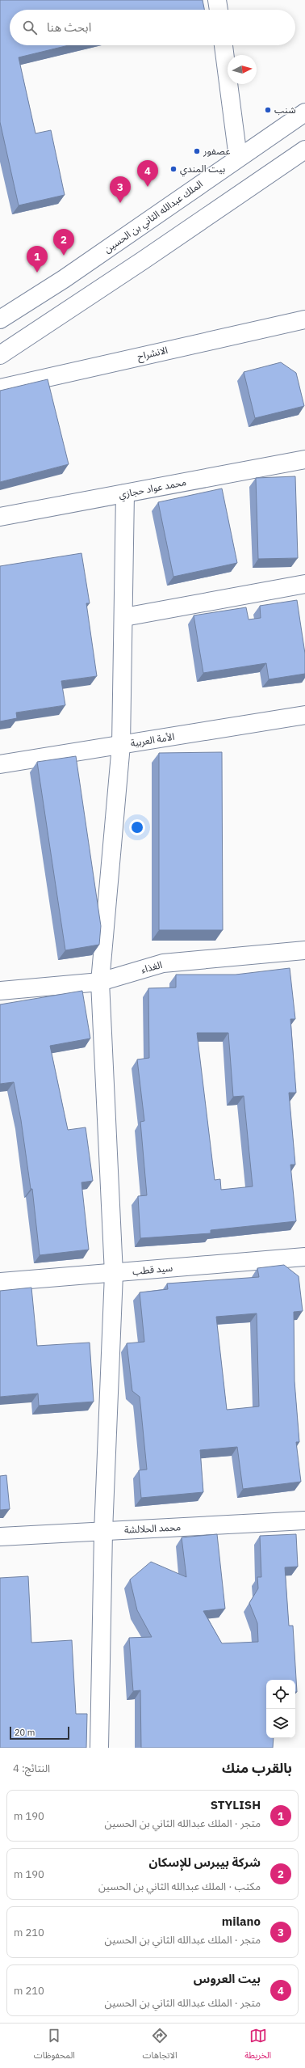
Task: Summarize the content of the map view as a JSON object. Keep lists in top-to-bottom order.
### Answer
{
  "streets": {
    "street": [
      "الملك عبدالله الثاني بن الحسين",
      "الانشراح",
      "محمد عواد حجازي",
      "الأمة العربية",
      "الغذاء",
      "سيد قطب",
      "محمد الحلالشة"
    ]
  },
  "places": ["شنب", "عصفور", "بيت المندي"],
  "scale_bar": "20 m",
  "north": "right",
  "page": {
    "search": "ابحث هنا",
    "pins": [
      "4",
      "3",
      "2",
      "1"
    ],
    "scale": "20 m",
    "heading": ["بالقرب منك", "النتائج: 4"],
    "list": [
      {
        "mark": "1",
        "name": "STYLISH",
        "note": "متجر · الملك عبدالله الثاني بن الحسين",
        "value": "190 m"
      },
      {
        "mark": "2",
        "name": "شركة بيبرس للإسكان",
        "note": "مكتب · الملك عبدالله الثاني بن الحسين",
        "value": "190 m"
      },
      {
        "mark": "3",
        "name": "milano",
        "note": "متجر · الملك عبدالله الثاني بن الحسين",
        "value": "210 m"
      },
      {
        "mark": "4",
        "name": "بيت العروس",
        "note": "متجر · الملك عبدالله الثاني بن الحسين",
        "value": "210 m"
      }
    ],
    "nav": ["الخريطة", "الاتجاهات", "المحفوظات"]
  }
}
